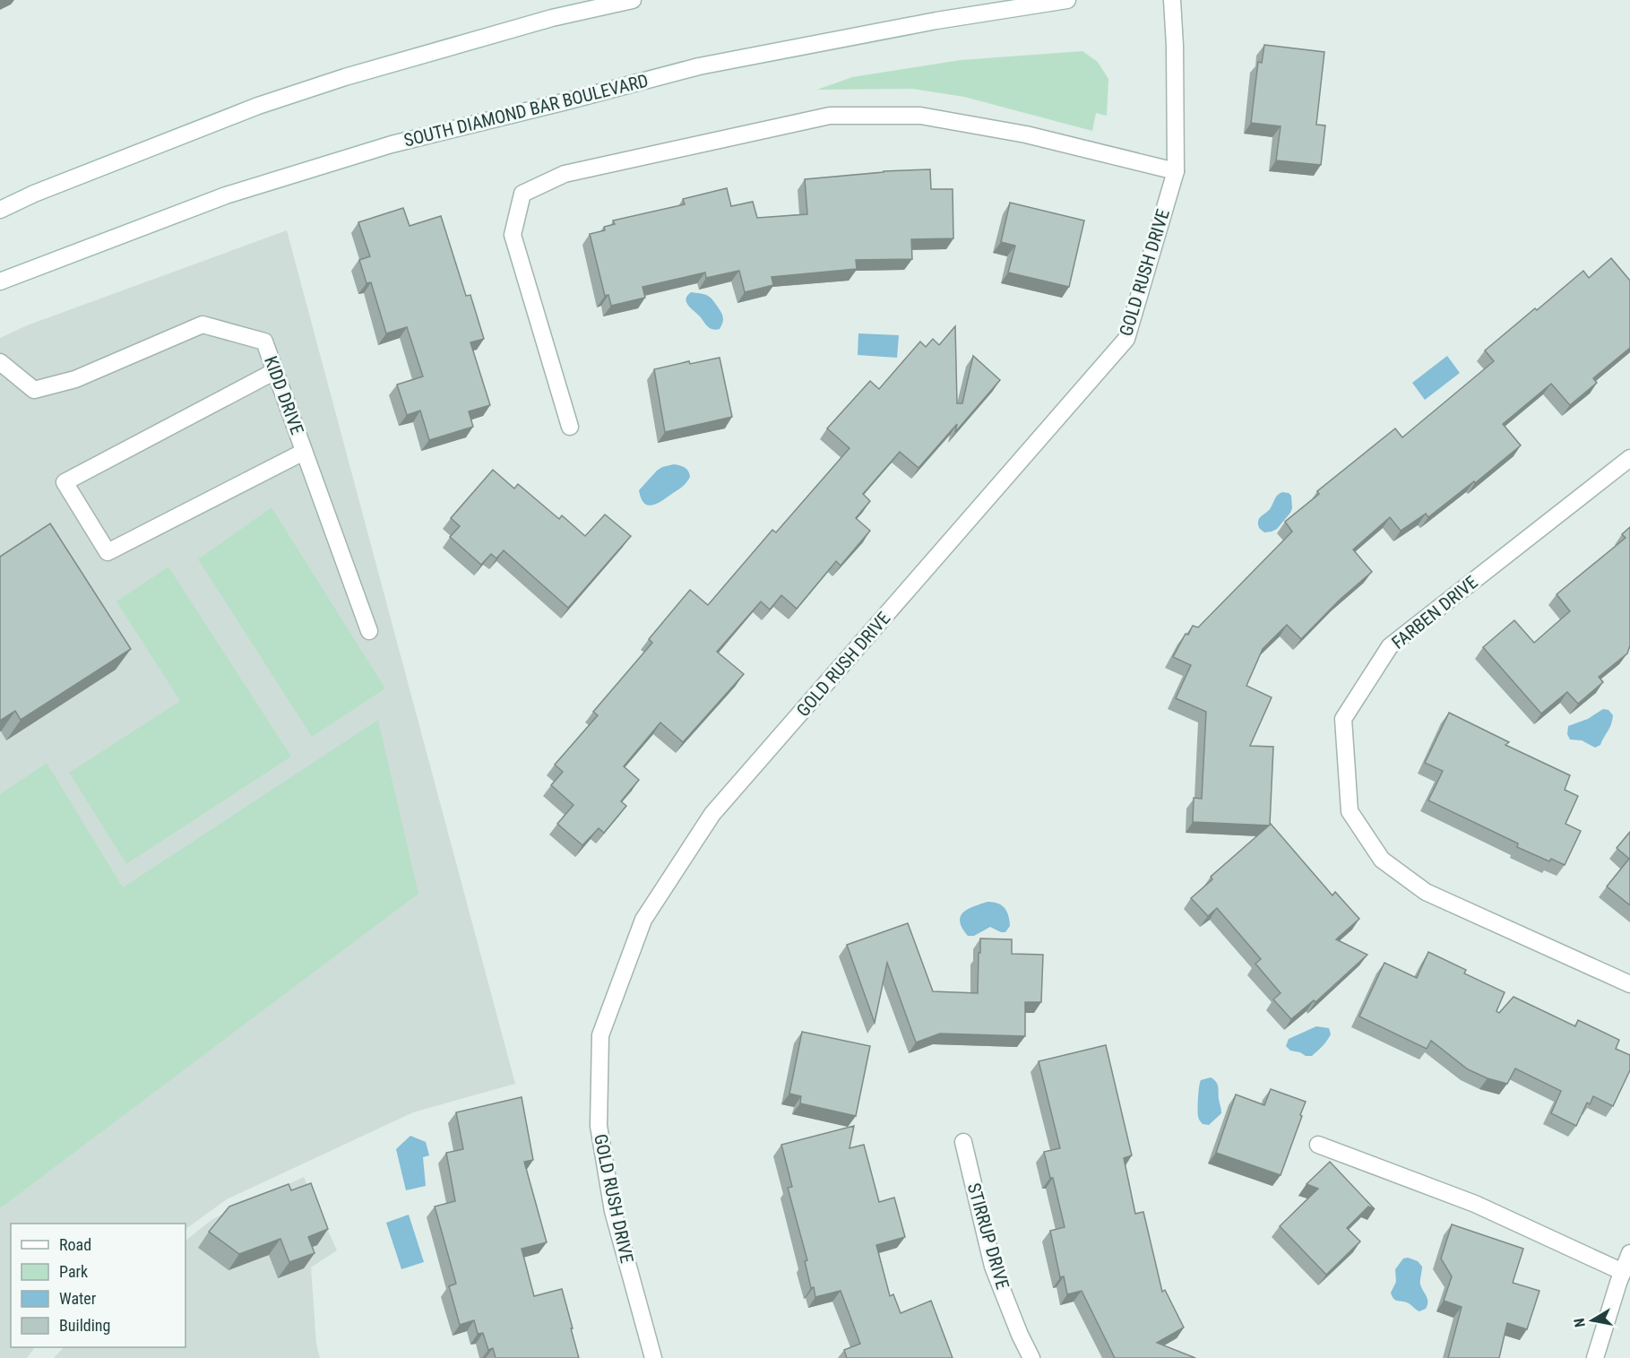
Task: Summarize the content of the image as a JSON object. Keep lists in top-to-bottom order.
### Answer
{
  "streets": {
    "street": [
      "SOUTH DIAMOND BAR BOULEVARD",
      "GOLD RUSH DRIVE",
      "KIDD DRIVE",
      "FARBEN DRIVE",
      "STIRRUP DRIVE"
    ]
  },
  "legend": [
    "Road",
    "Park",
    "Water",
    "Building"
  ],
  "north": "left"
}
